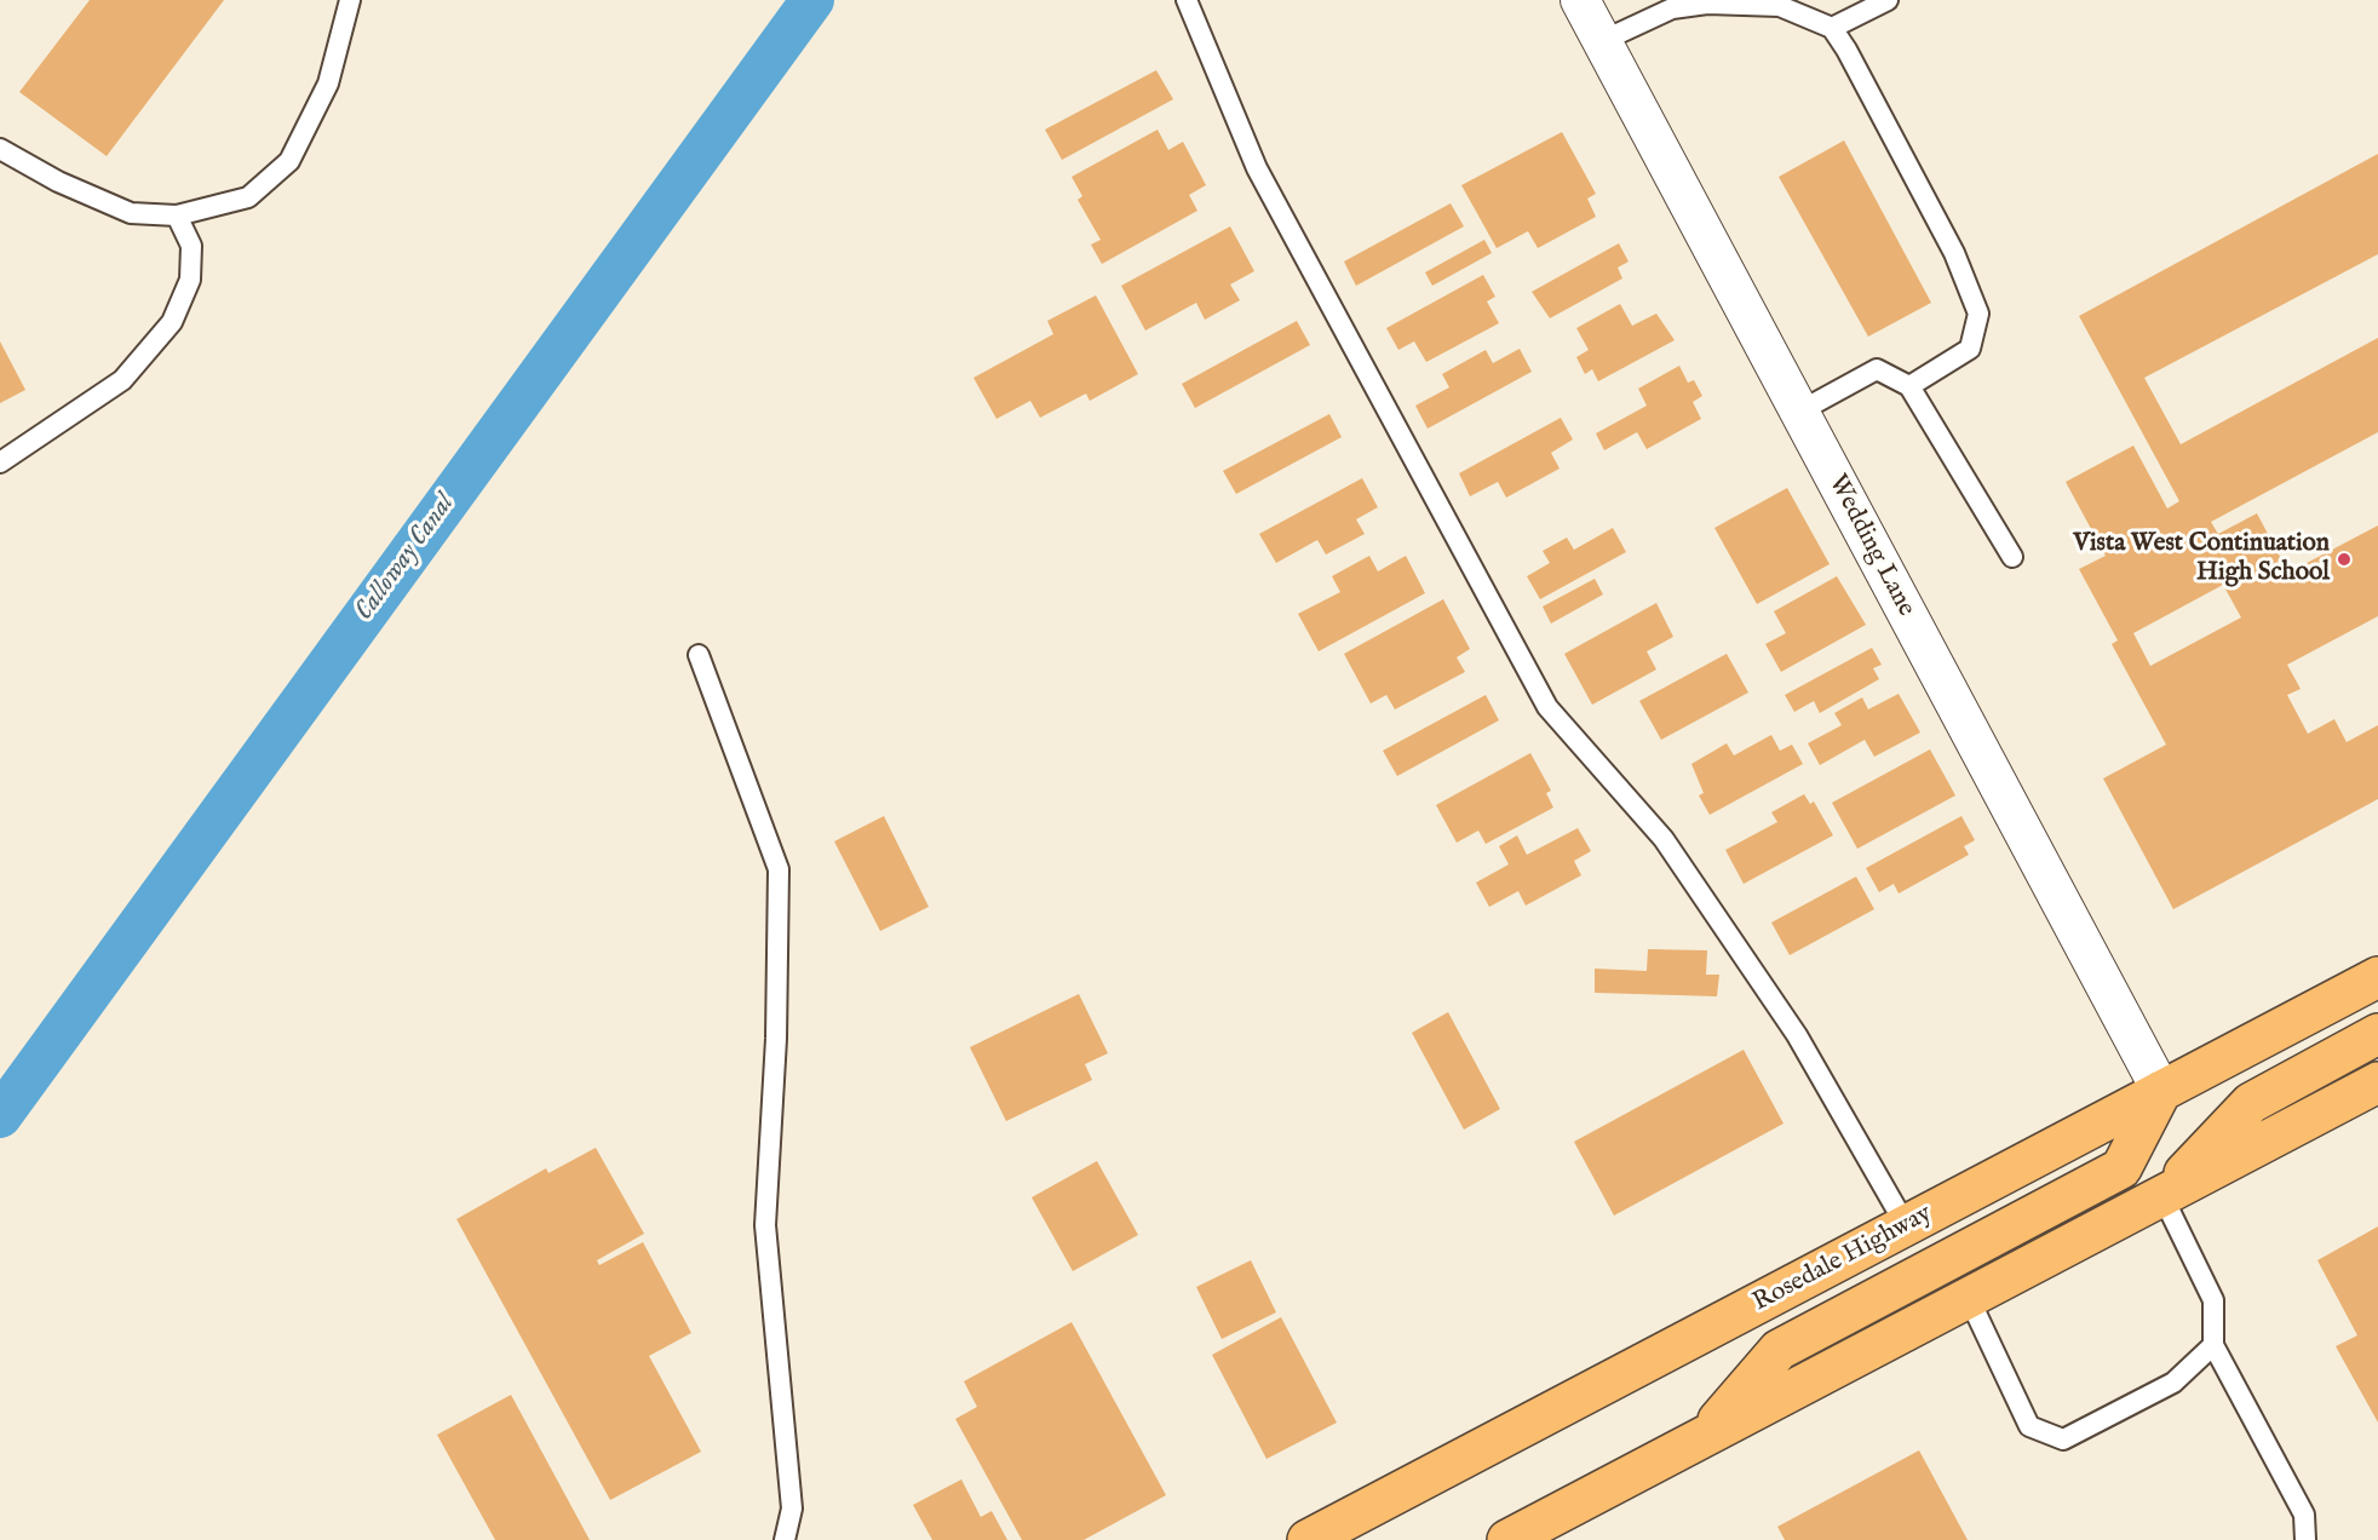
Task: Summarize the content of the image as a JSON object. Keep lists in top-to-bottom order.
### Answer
{
  "streets": {
    "main road": ["Rosedale Highway"],
    "street": ["Wedding Lane"]
  },
  "crossings": [
    ["Wedding Lane", "Rosedale Highway"]
  ],
  "water": ["Calloway Canal"],
  "places": ["Vista West Continuation High School"]
}
